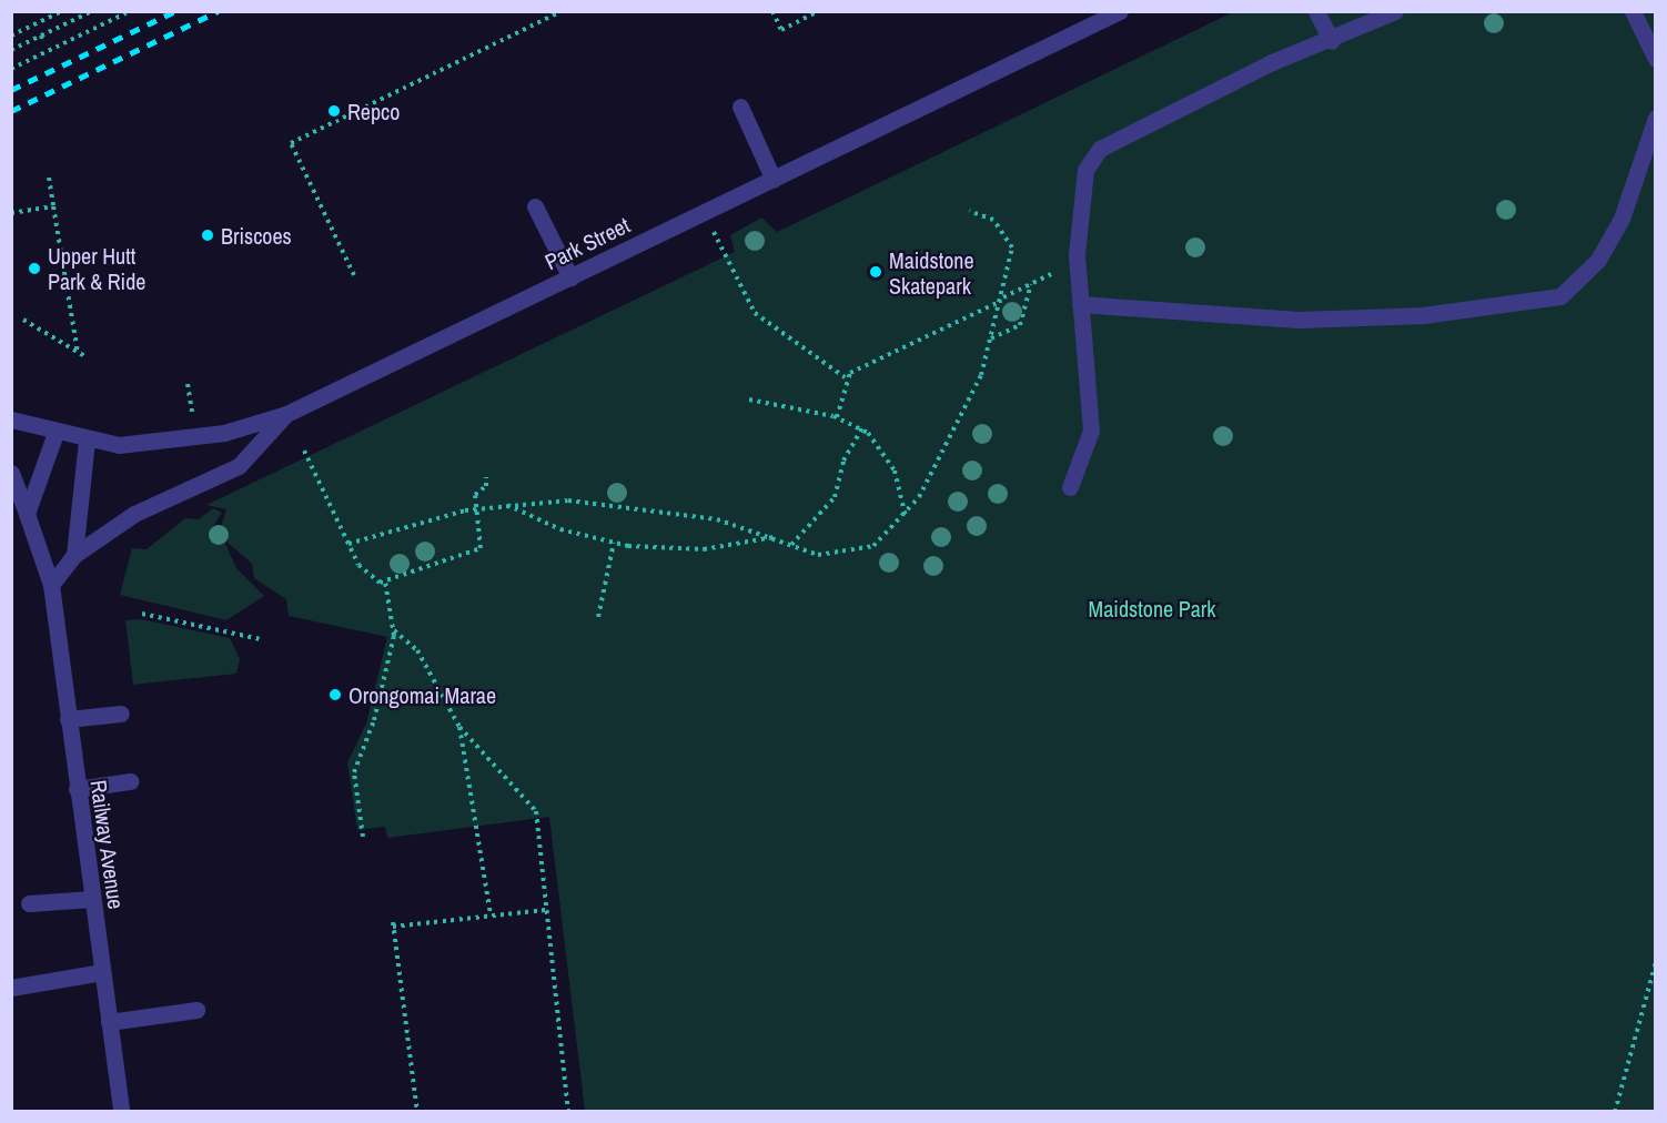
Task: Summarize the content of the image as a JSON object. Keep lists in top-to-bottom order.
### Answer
{
  "streets": {
    "street": ["Park Street", "Railway Avenue"]
  },
  "parks": ["Maidstone Park"],
  "places": [
    "Repco",
    "Briscoes",
    "Upper Hutt Park & Ride",
    "Maidstone Skatepark",
    "Orongomai Marae"
  ]
}
